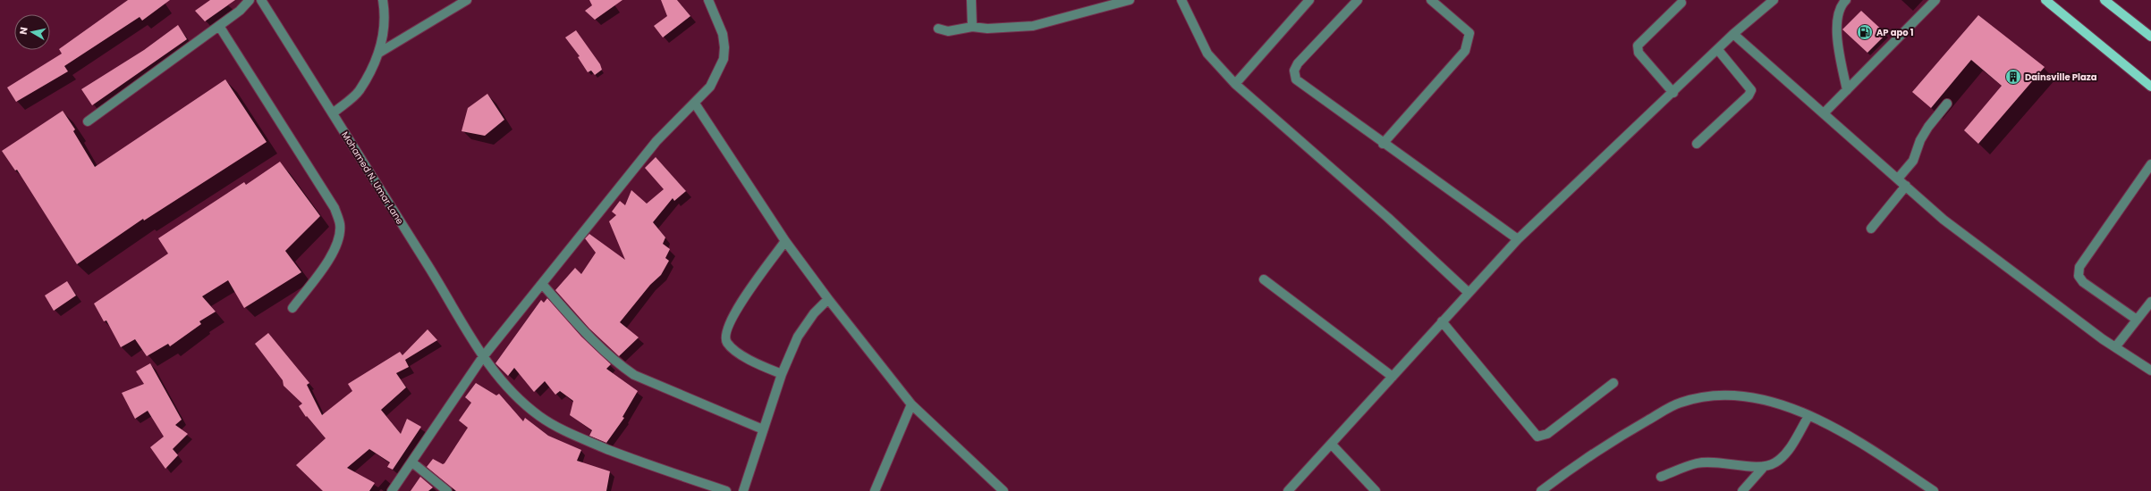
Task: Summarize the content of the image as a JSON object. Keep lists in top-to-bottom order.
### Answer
{
  "streets": {
    "street": ["Mohamed N. Umar Lane"]
  },
  "places": {
    "fuel station": ["AP apo 1"],
    "building": ["Dainsville Plaza"]
  },
  "north": "left"
}
